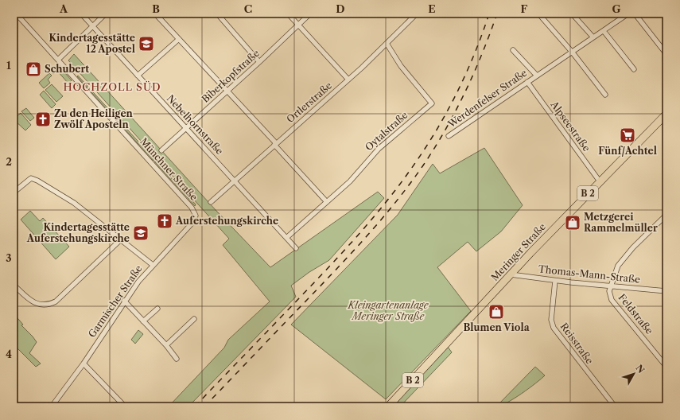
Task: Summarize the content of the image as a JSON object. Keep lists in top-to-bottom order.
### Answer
{
  "streets": {
    "main road": ["B 2", "Meringer Straße"],
    "street": [
      "Biberkopfstraße",
      "Werdenfelser Straße",
      "Ortlerstraße",
      "Nebelhornstraße",
      "Alpseestraße",
      "Oytalstraße",
      "Münchner Straße",
      "Thomas-Mann-Straße",
      "Garmischer Straße",
      "Feldstraße",
      "Reisstraße"
    ]
  },
  "crossings": [
    ["Biberkopfstraße", "Nebelhornstraße"],
    ["Werdenfelser Straße", "Alpseestraße"],
    ["Ortlerstraße", "Nebelhornstraße"],
    ["Ortlerstraße", "Oytalstraße"],
    ["Nebelhornstraße", "Oytalstraße"],
    ["Alpseestraße", "Meringer Straße"],
    ["Münchner Straße", "Garmischer Straße"],
    ["Meringer Straße", "Thomas-Mann-Straße"],
    ["Thomas-Mann-Straße", "Feldstraße"],
    ["Thomas-Mann-Straße", "Reisstraße"]
  ],
  "districts": ["HOCHZOLL SÜD"],
  "parks": ["Kleingartenanlage Meringer Straße"],
  "places": {
    "school or university": ["Kindertagesstätte 12 Apostel", "Kindertagesstätte Auferstehungskirche"],
    "shop": ["Schubert", "Metzgerei Rammelmüller", "Blumen Viola"],
    "church": ["Zu den Heiligen Zwölf Aposteln", "Auferstehungskirche"],
    "supermarket": ["Fünf/Achtel"]
  },
  "north": "top right",
  "grid": {
    "columns": [
      "A",
      "B",
      "C",
      "D",
      "E",
      "F",
      "G"
    ],
    "rows": [
      "1",
      "2",
      "3",
      "4"
    ]
  }
}
